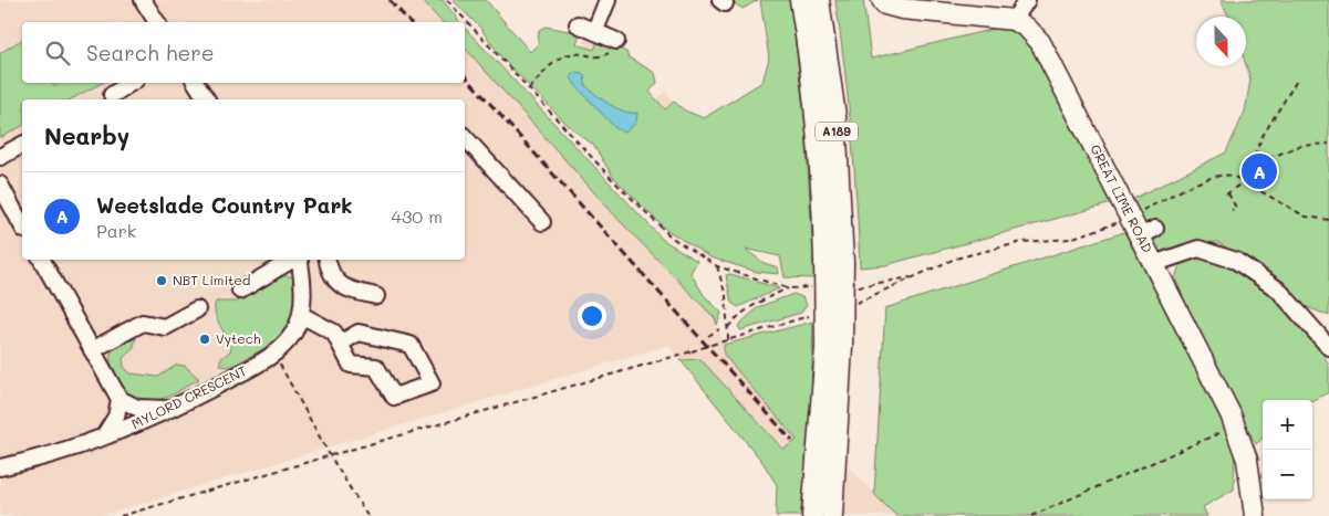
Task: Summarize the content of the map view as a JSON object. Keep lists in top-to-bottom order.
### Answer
{
  "streets": {
    "main road": ["A189", "GREAT LIME ROAD"],
    "street": ["MYLORD CRESCENT"]
  },
  "places": ["NBT Limited", "Vytech"],
  "north": "bottom",
  "page": {
    "search": "Search here",
    "heading": "Nearby",
    "pins": "A",
    "list": [
      {
        "mark": "A",
        "name": "Weetslade Country Park",
        "note": "Park",
        "value": "430 m"
      }
    ],
    "map_buttons": ["+", "−"]
  }
}
